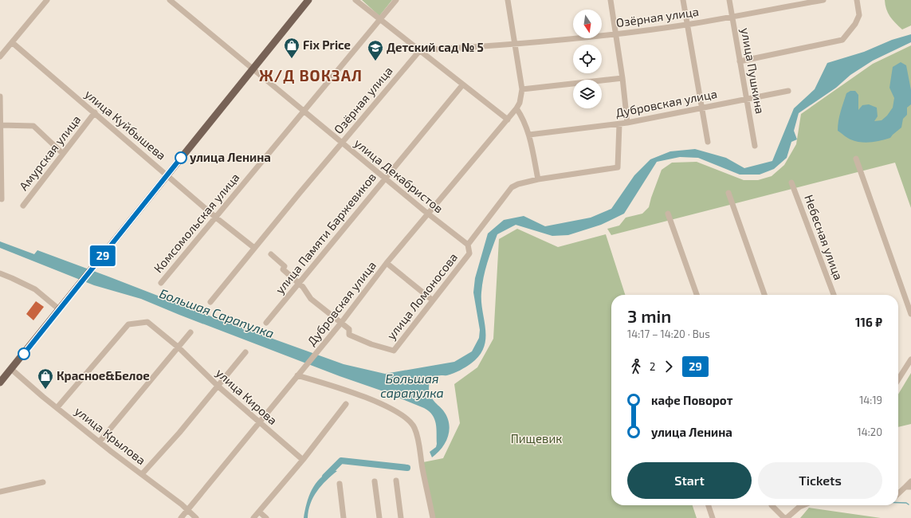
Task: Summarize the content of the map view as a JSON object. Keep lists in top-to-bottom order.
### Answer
{
  "streets": {
    "street": [
      "Озёрная улица",
      "улица Пушкина",
      "Дубровская улица",
      "улица Куйбышева",
      "Амурская улица",
      "улица Декабристов",
      "Комсомольская улица",
      "улица Памяти Баржевиков",
      "Небесная улица",
      "улица Ломоносова",
      "улица Кирова",
      "улица Крылова"
    ]
  },
  "crossings": [
    ["Озёрная улица", "улица Пушкина"],
    ["Озёрная улица", "улица Куйбышева"],
    ["Озёрная улица", "улица Декабристов"],
    ["улица Пушкина", "Дубровская улица"],
    ["Дубровская улица", "улица Декабристов"],
    ["Дубровская улица", "улица Ломоносова"],
    ["Дубровская улица", "улица Кирова"],
    ["Дубровская улица", "улица Крылова"],
    ["улица Куйбышева", "Амурская улица"],
    ["улица Куйбышева", "Комсомольская улица"],
    ["улица Декабристов", "Комсомольская улица"],
    ["улица Декабристов", "улица Памяти Баржевиков"],
    ["улица Декабристов", "улица Ломоносова"]
  ],
  "districts": ["Ж/Д ВОКЗАЛ"],
  "water": ["Большая Сарапулка", "Большая сарапулка"],
  "parks": ["Пищевик"],
  "places": {
    "shop": ["Fix Price", "Красное&Белое"],
    "school or university": ["Детский сад № 5"],
    "other": ["улица Ленина"]
  },
  "lines": ["bus line 29"],
  "north": "bottom",
  "page": {
    "on_map": "29",
    "heading": ["3 min", "14:17 – 14:20 · Bus", "116 ₽"],
    "legs": ["2", "29"],
    "list": [
      {
        "name": "кафе Поворот",
        "value": "14:19"
      },
      {
        "name": "улица Ленина",
        "value": "14:20"
      }
    ],
    "buttons": ["Start", "Tickets"]
  }
}
